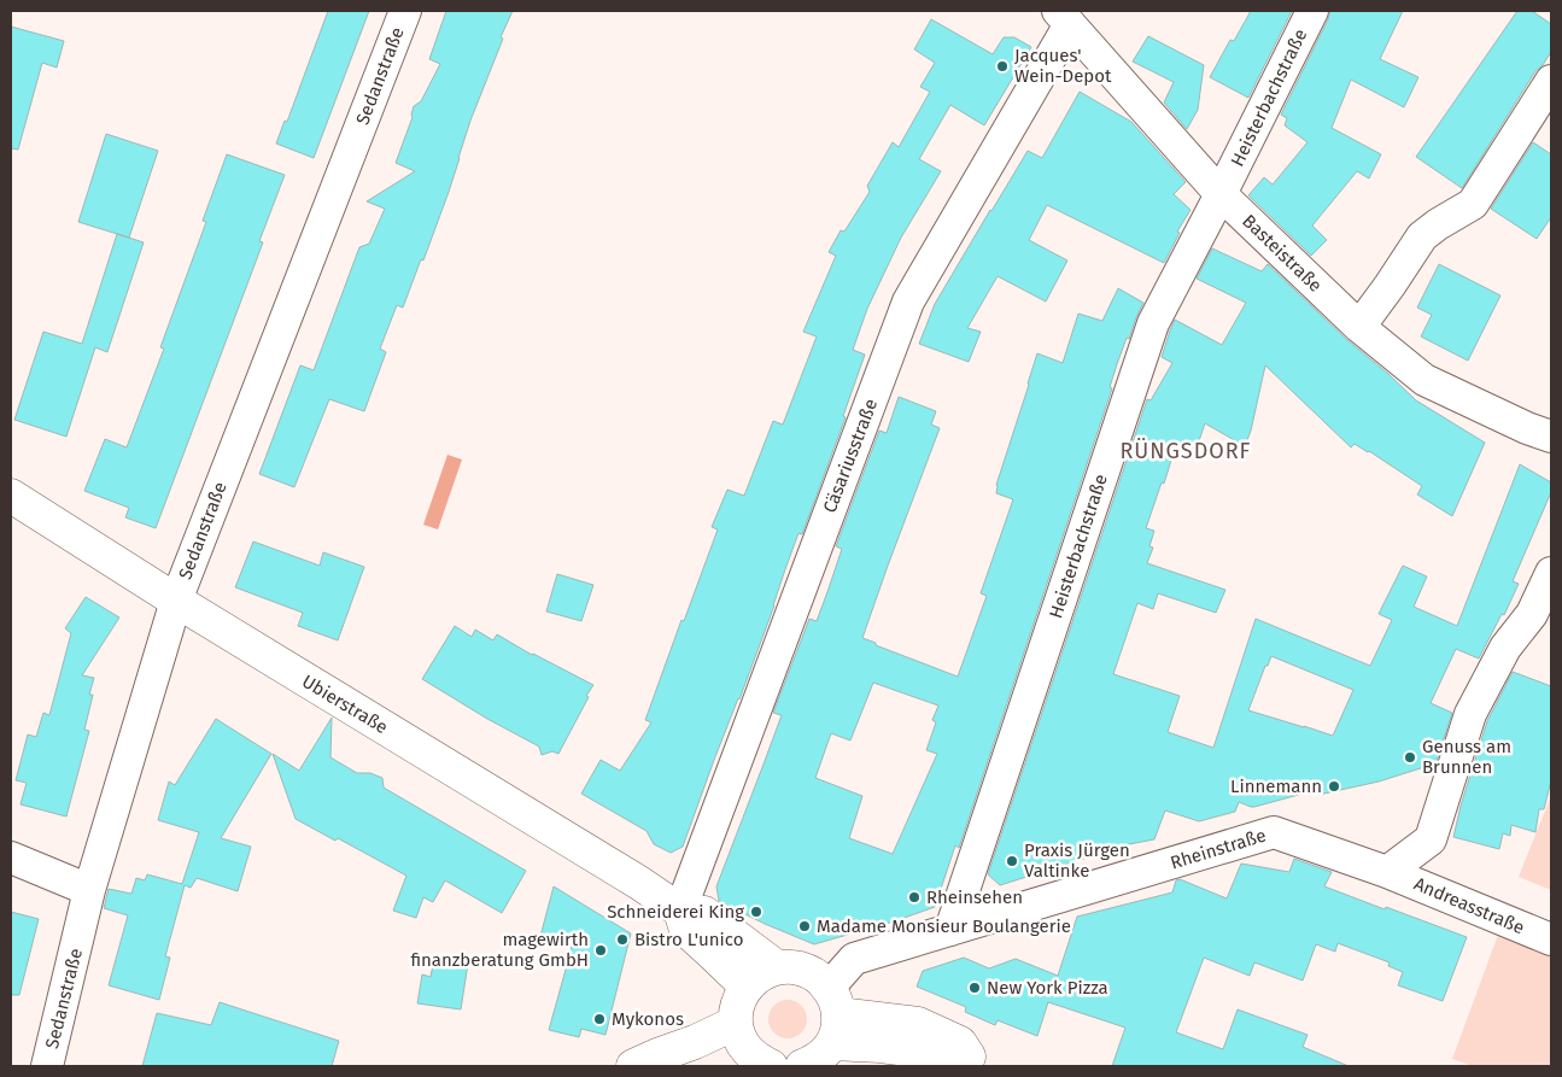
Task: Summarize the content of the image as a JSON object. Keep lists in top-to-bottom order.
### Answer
{
  "streets": {
    "main road": ["Ubierstraße"],
    "street": [
      "Sedanstraße",
      "Heisterbachstraße",
      "Basteistraße",
      "Cäsariusstraße",
      "Rheinstraße",
      "Andreasstraße"
    ]
  },
  "crossings": [
    ["Sedanstraße", "Ubierstraße"],
    ["Heisterbachstraße", "Basteistraße"],
    ["Heisterbachstraße", "Rheinstraße"],
    ["Basteistraße", "Cäsariusstraße"],
    ["Cäsariusstraße", "Ubierstraße"],
    ["Rheinstraße", "Andreasstraße"]
  ],
  "districts": ["RÜNGSDORF"],
  "places": [
    "Jacques' Wein-Depot",
    "Genuss am Brunnen",
    "Linnemann",
    "Praxis Jürgen Valtinke",
    "Rheinsehen",
    "Schneiderei King",
    "Madame Monsieur Boulangerie",
    "Bistro L'unico",
    "magewirth finanzberatung GmbH",
    "New York Pizza",
    "Mykonos"
  ]
}
